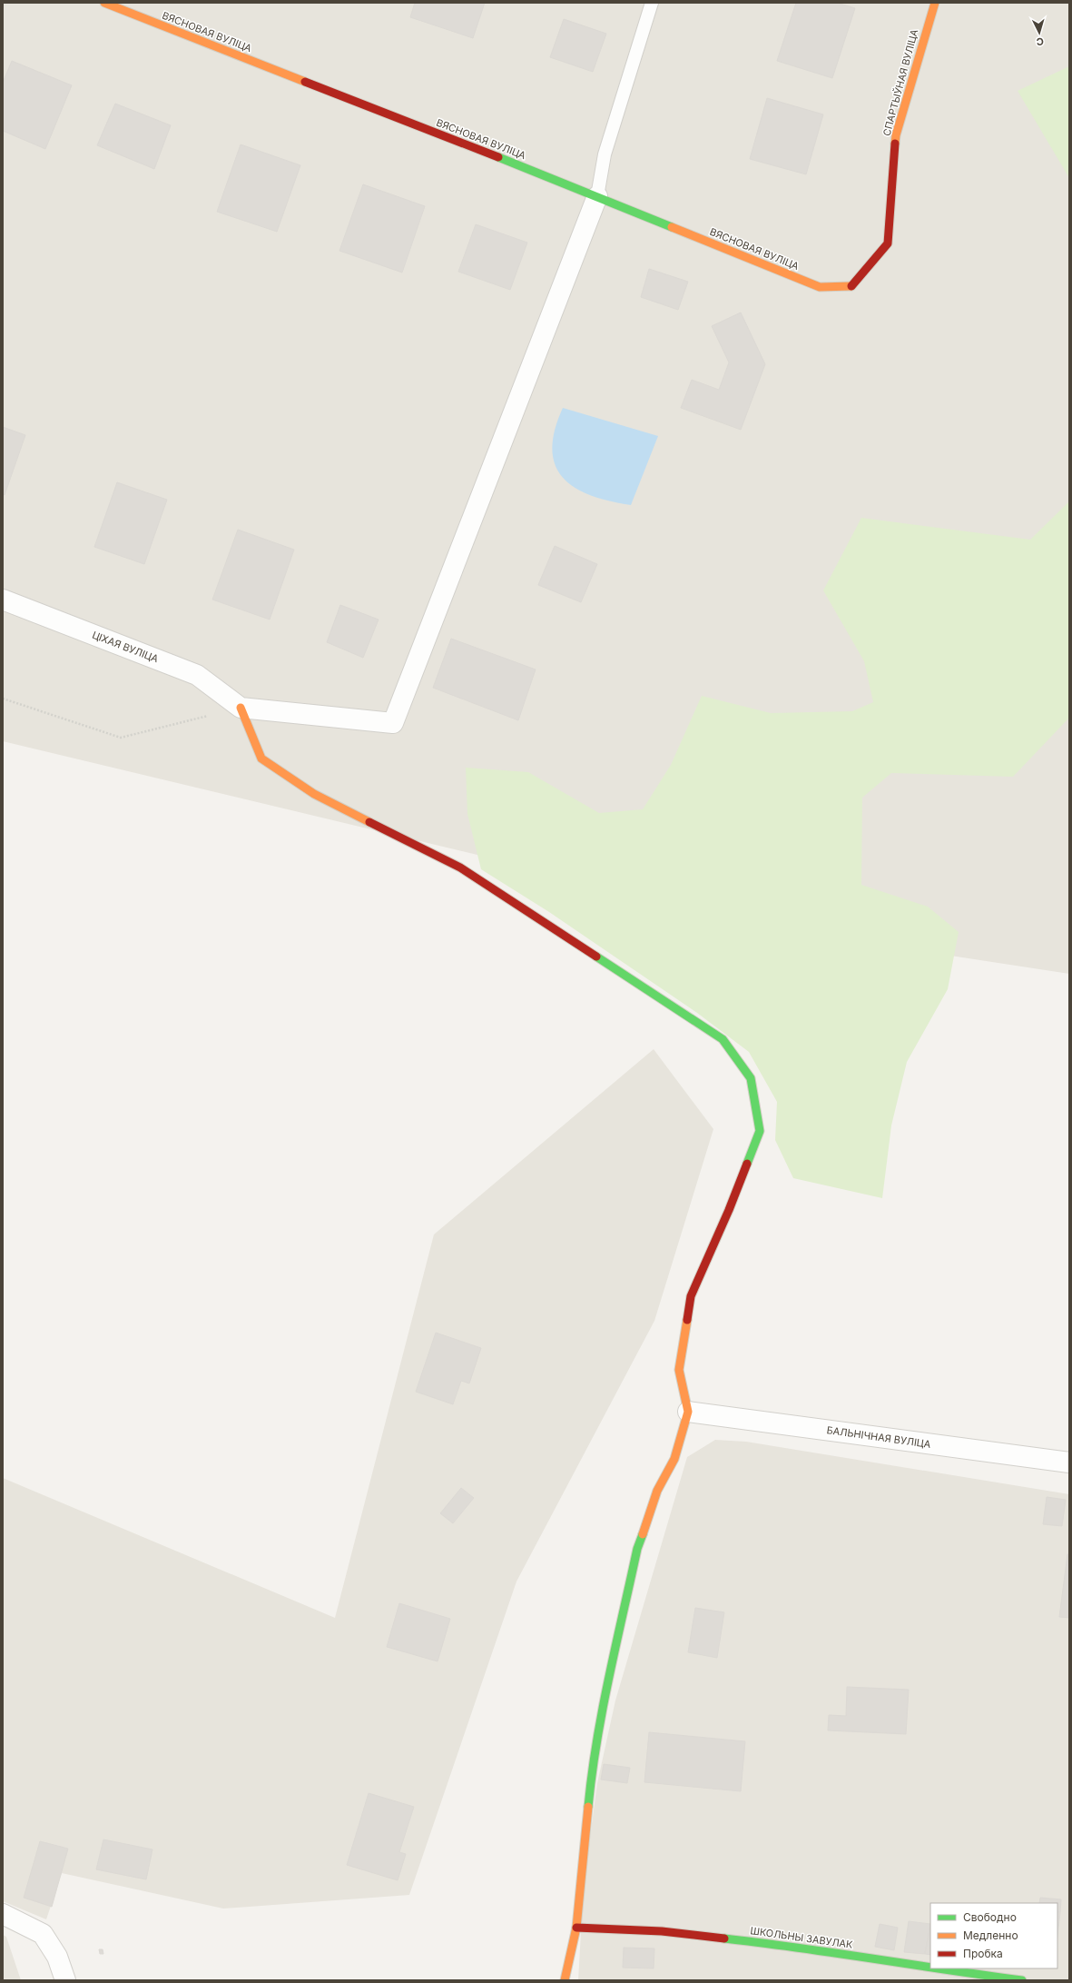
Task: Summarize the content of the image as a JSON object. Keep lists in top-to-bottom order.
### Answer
{
  "streets": {
    "street": [
      "ВЯСНОВАЯ ВУЛІЦА",
      "СПАРТЫЎНАЯ ВУЛІЦА",
      "ЦІХАЯ ВУЛІЦА",
      "БАЛЬНІЧНАЯ ВУЛІЦА",
      "ШКОЛЬНЫ ЗАВУЛАК"
    ]
  },
  "crossings": [
    ["ВЯСНОВАЯ ВУЛІЦА", "СПАРТЫЎНАЯ ВУЛІЦА"]
  ],
  "legend": ["Свободно", "Медленно", "Пробка"],
  "north": "bottom"
}
